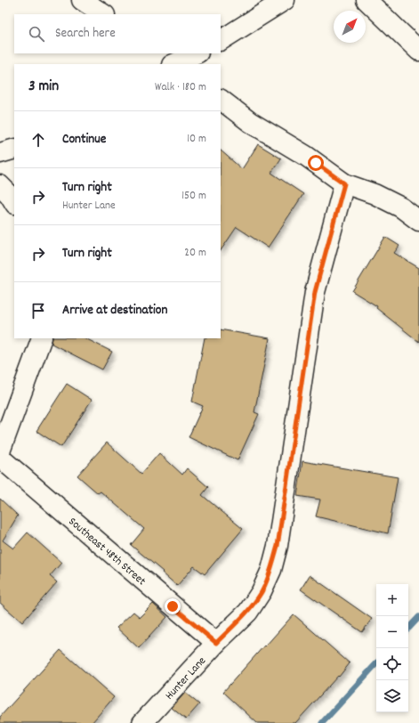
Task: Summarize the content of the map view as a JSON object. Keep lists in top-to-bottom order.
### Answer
{
  "streets": {
    "street": ["Southeast 48th Street", "Hunter Lane"]
  },
  "crossings": [
    ["Southeast 48th Street", "Hunter Lane"]
  ],
  "north": "top right",
  "page": {
    "search": "Search here",
    "heading": ["3 min", "Walk · 180 m"],
    "list": [
      ["Continue", "10 m"],
      ["Turn right", "Hunter Lane", "150 m"],
      ["Turn right", "20 m"],
      "Arrive at destination"
    ],
    "map_buttons": ["+", "−"]
  }
}
